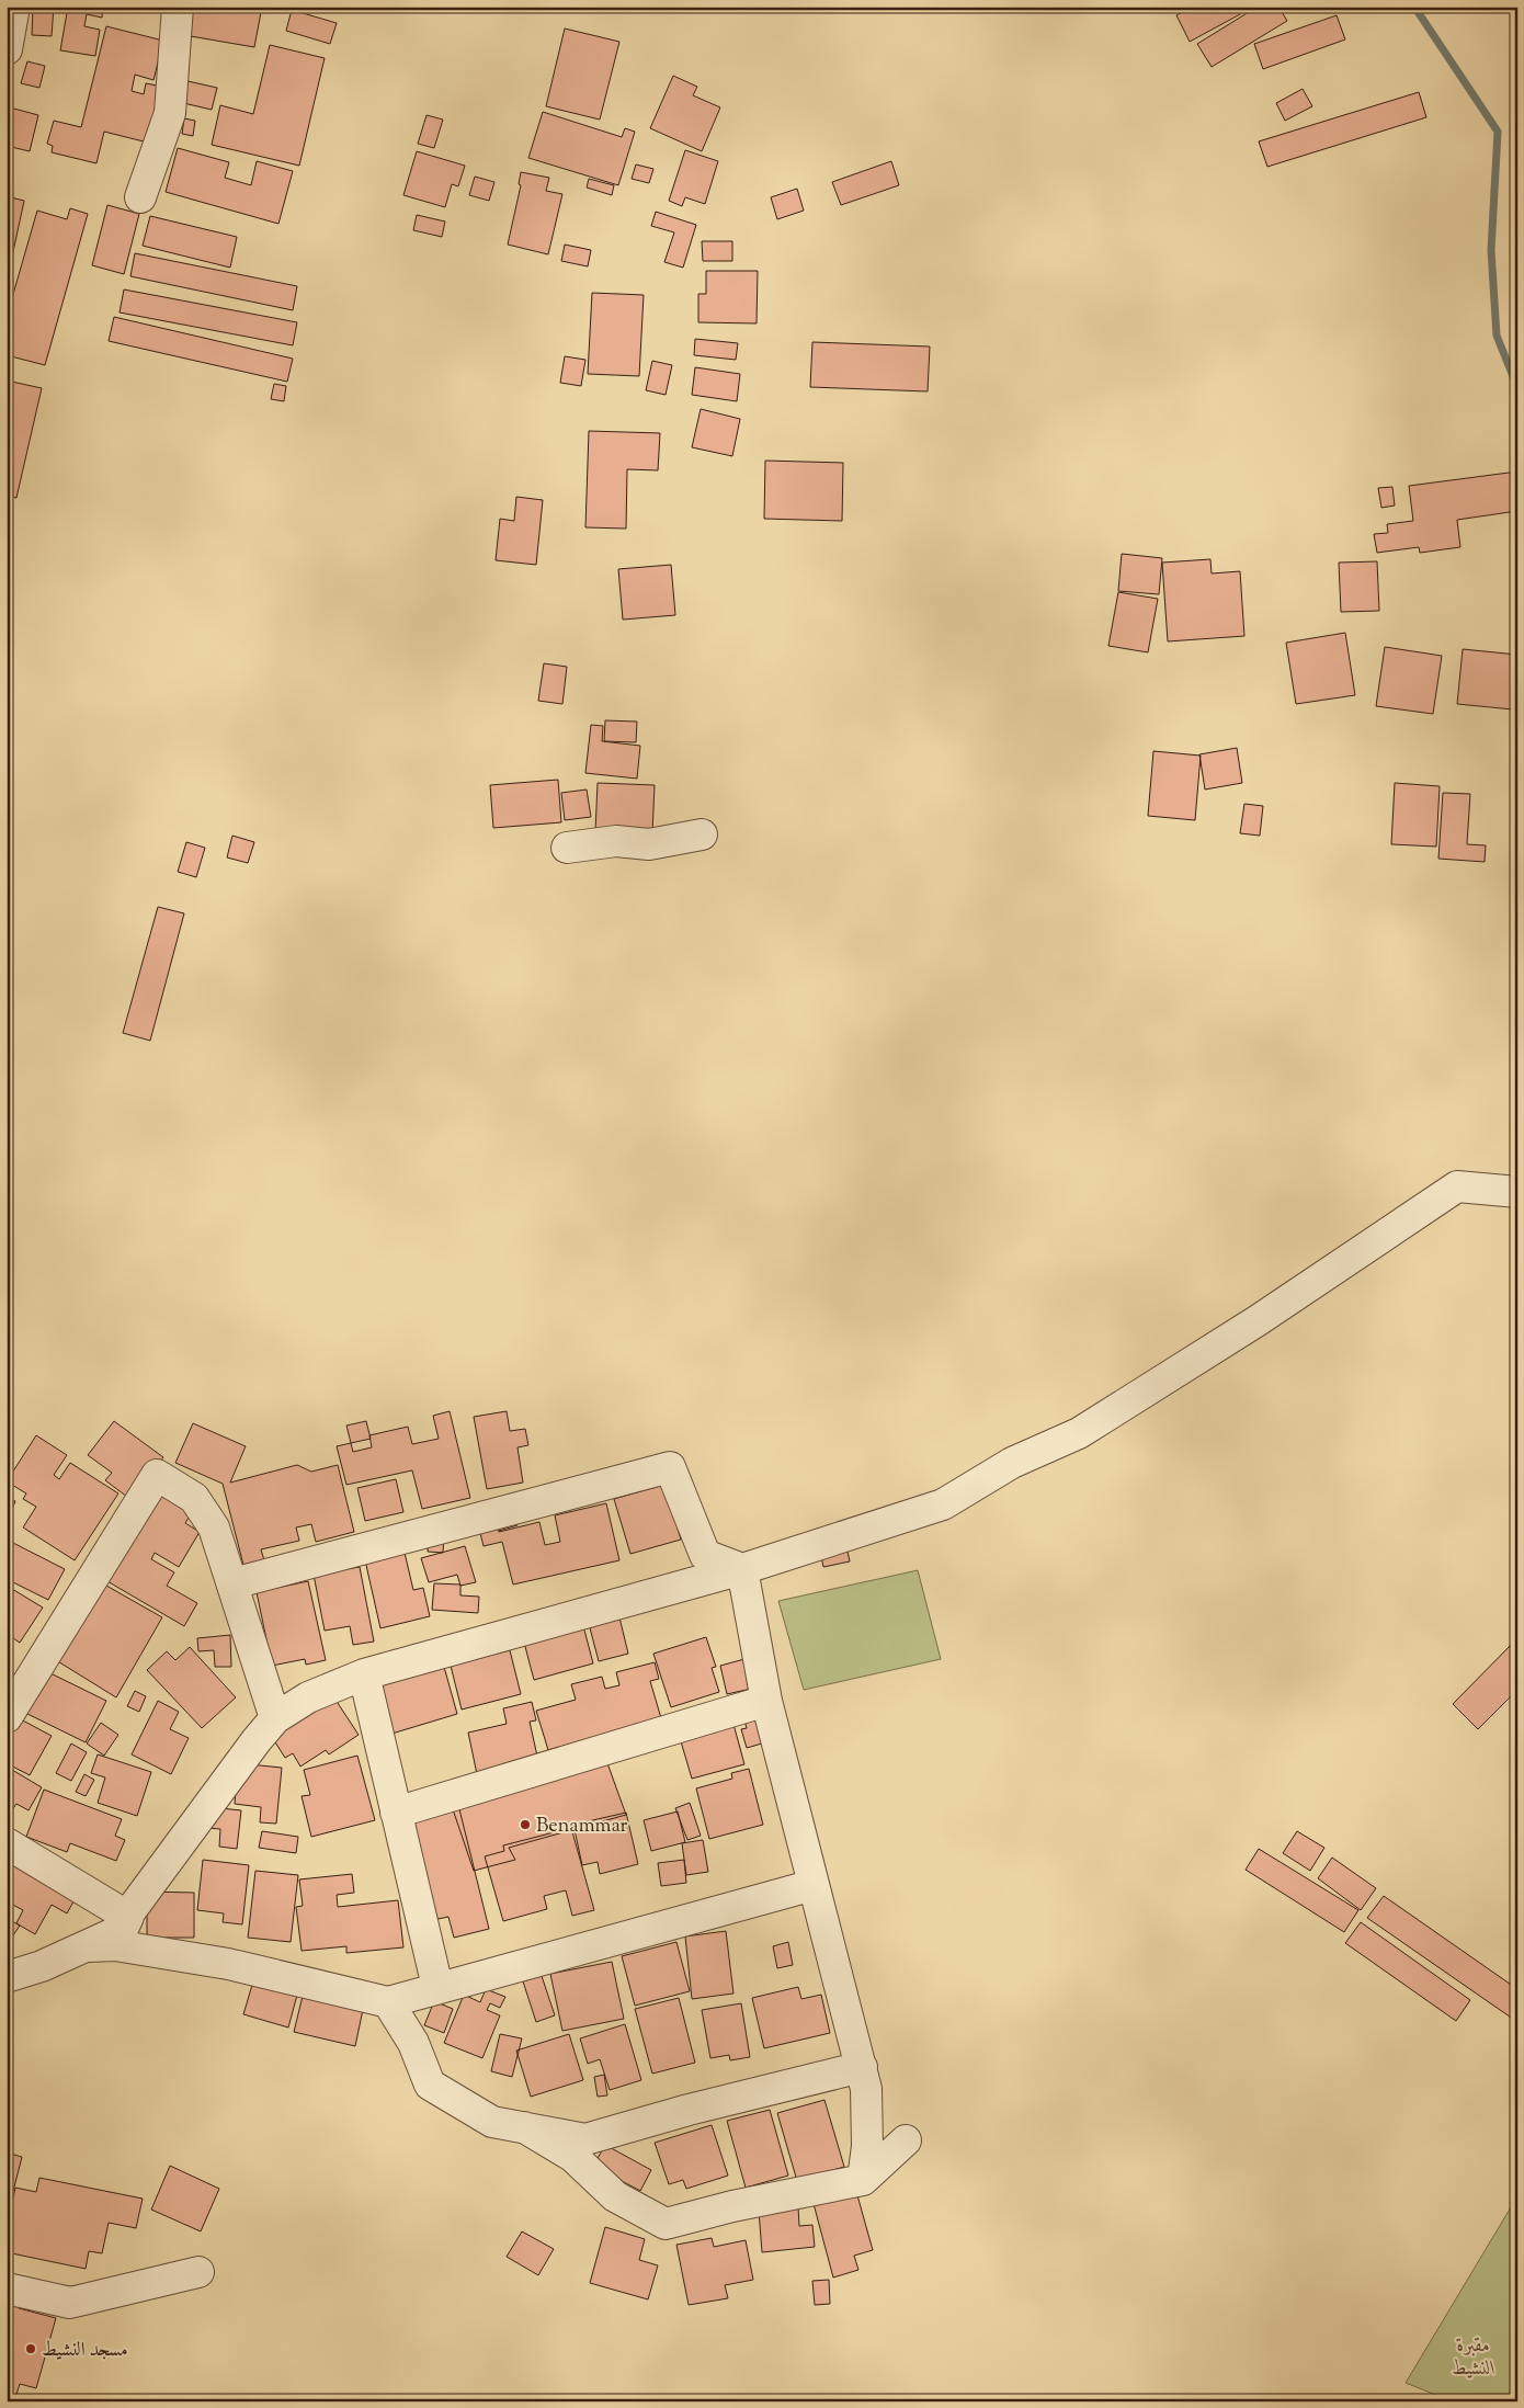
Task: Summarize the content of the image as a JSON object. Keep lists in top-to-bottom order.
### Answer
{
  "parks": ["مقبرة النشيط"],
  "places": ["Benammar", "مسجد النشيط"]
}
